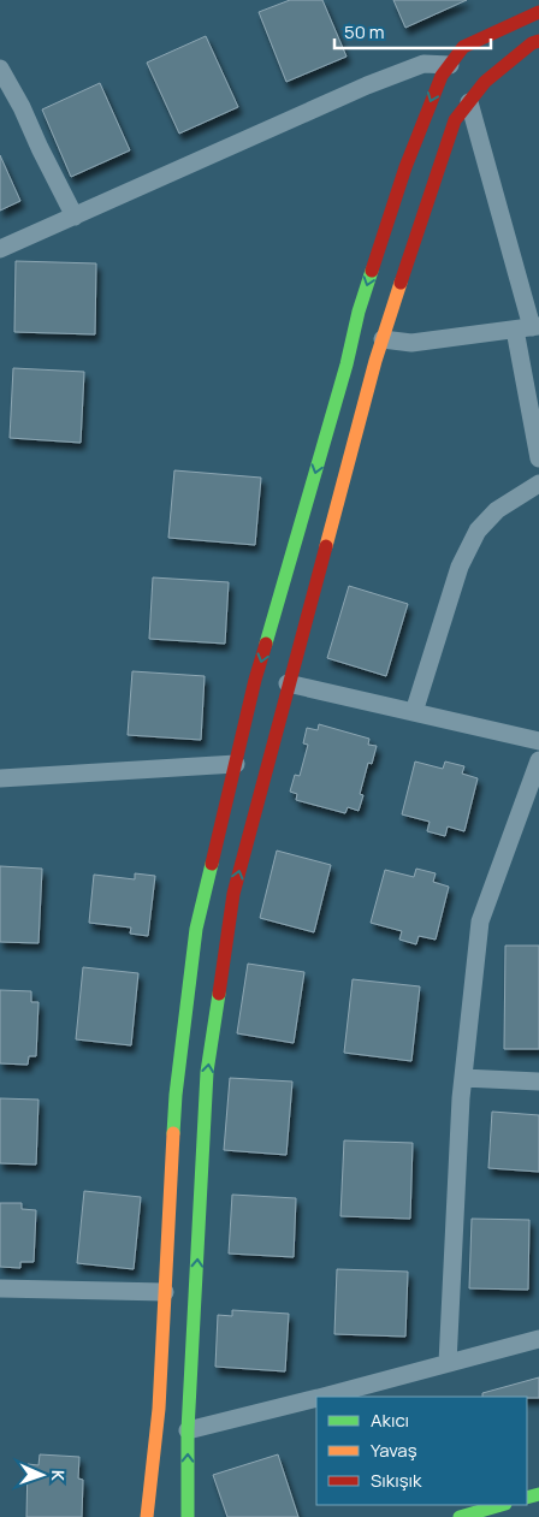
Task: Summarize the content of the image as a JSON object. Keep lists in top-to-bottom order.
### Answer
{
  "legend": ["Akıcı", "Yavaş", "Sıkışık"],
  "scale_bar": "50 m",
  "north": "right"
}
